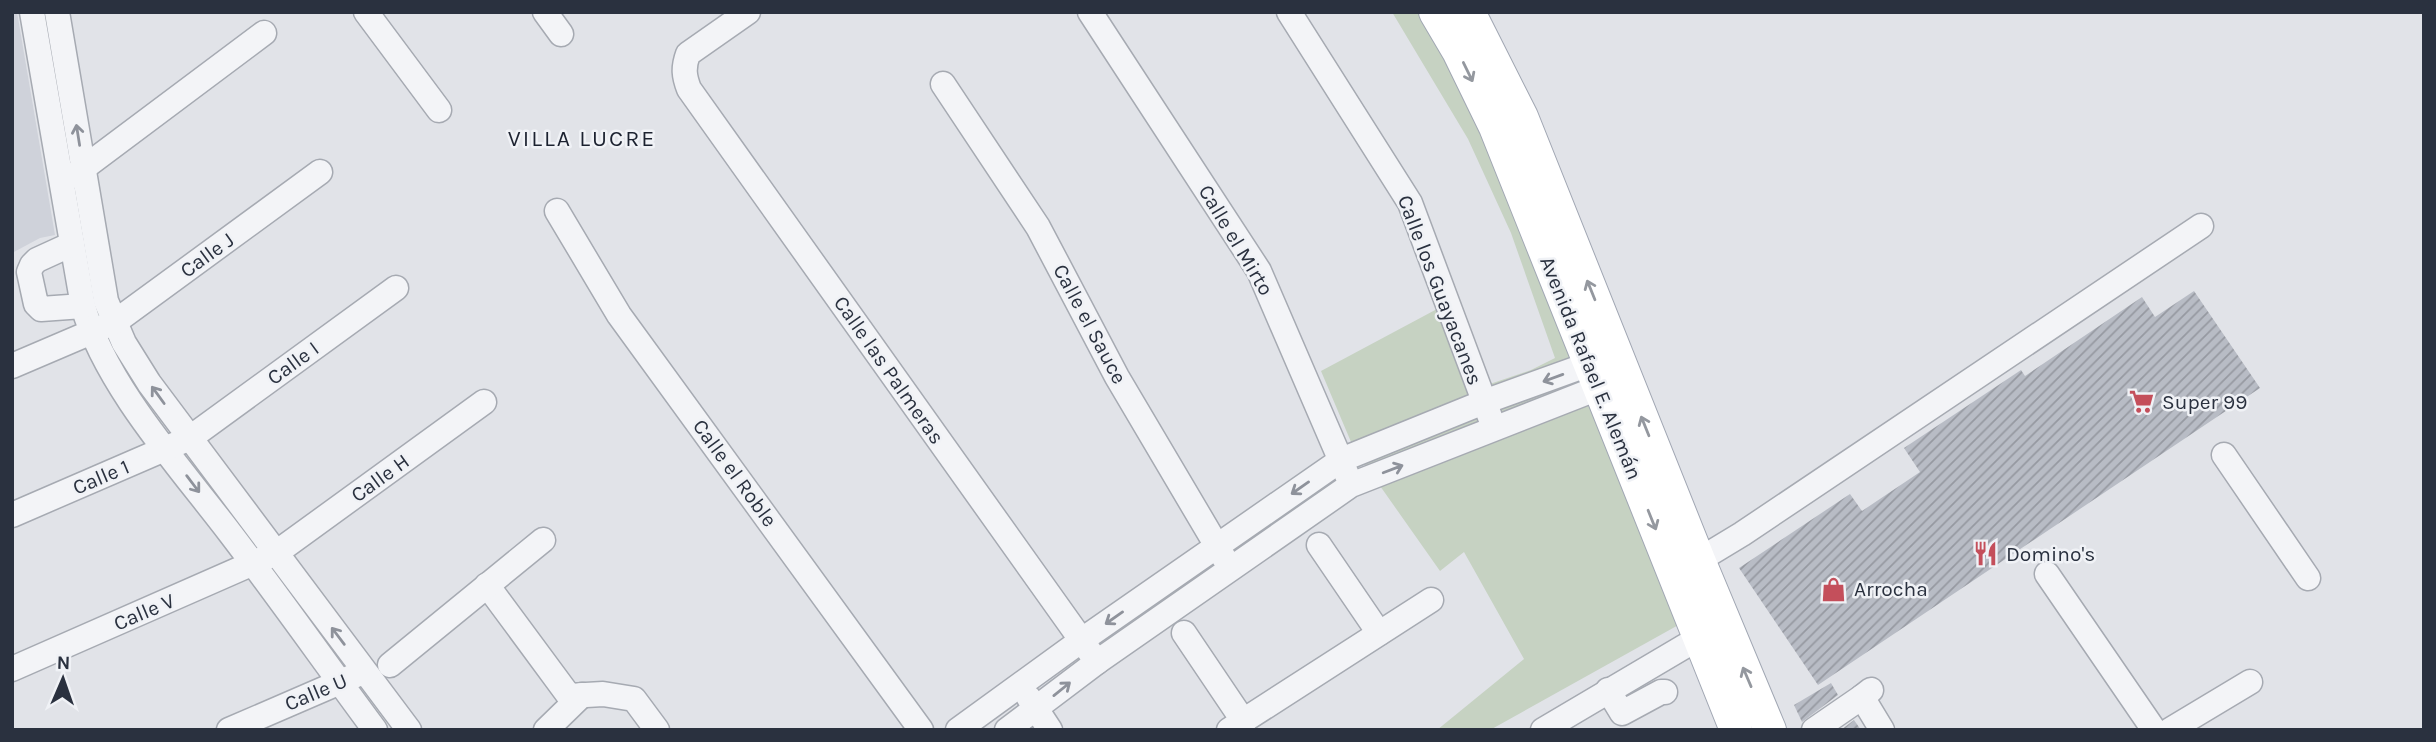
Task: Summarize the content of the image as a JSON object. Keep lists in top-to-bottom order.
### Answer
{
  "streets": {
    "main road": ["Avenida Rafael E. Alemán"],
    "street": [
      "Calle el Mirto",
      "Calle J",
      "Calle los Guayacanes",
      "Calle el Sauce",
      "Calle I",
      "Calle las Palmeras",
      "Calle el Roble",
      "Calle 1",
      "Calle H",
      "Calle V",
      "Calle U"
    ]
  },
  "crossings": [
    ["Calle I", "Calle 1"],
    ["Calle H", "Calle V"]
  ],
  "districts": ["VILLA LUCRE"],
  "places": {
    "supermarket": ["Super 99"],
    "restaurant": ["Domino's"],
    "shop": ["Arrocha"]
  },
  "north": "top"
}
